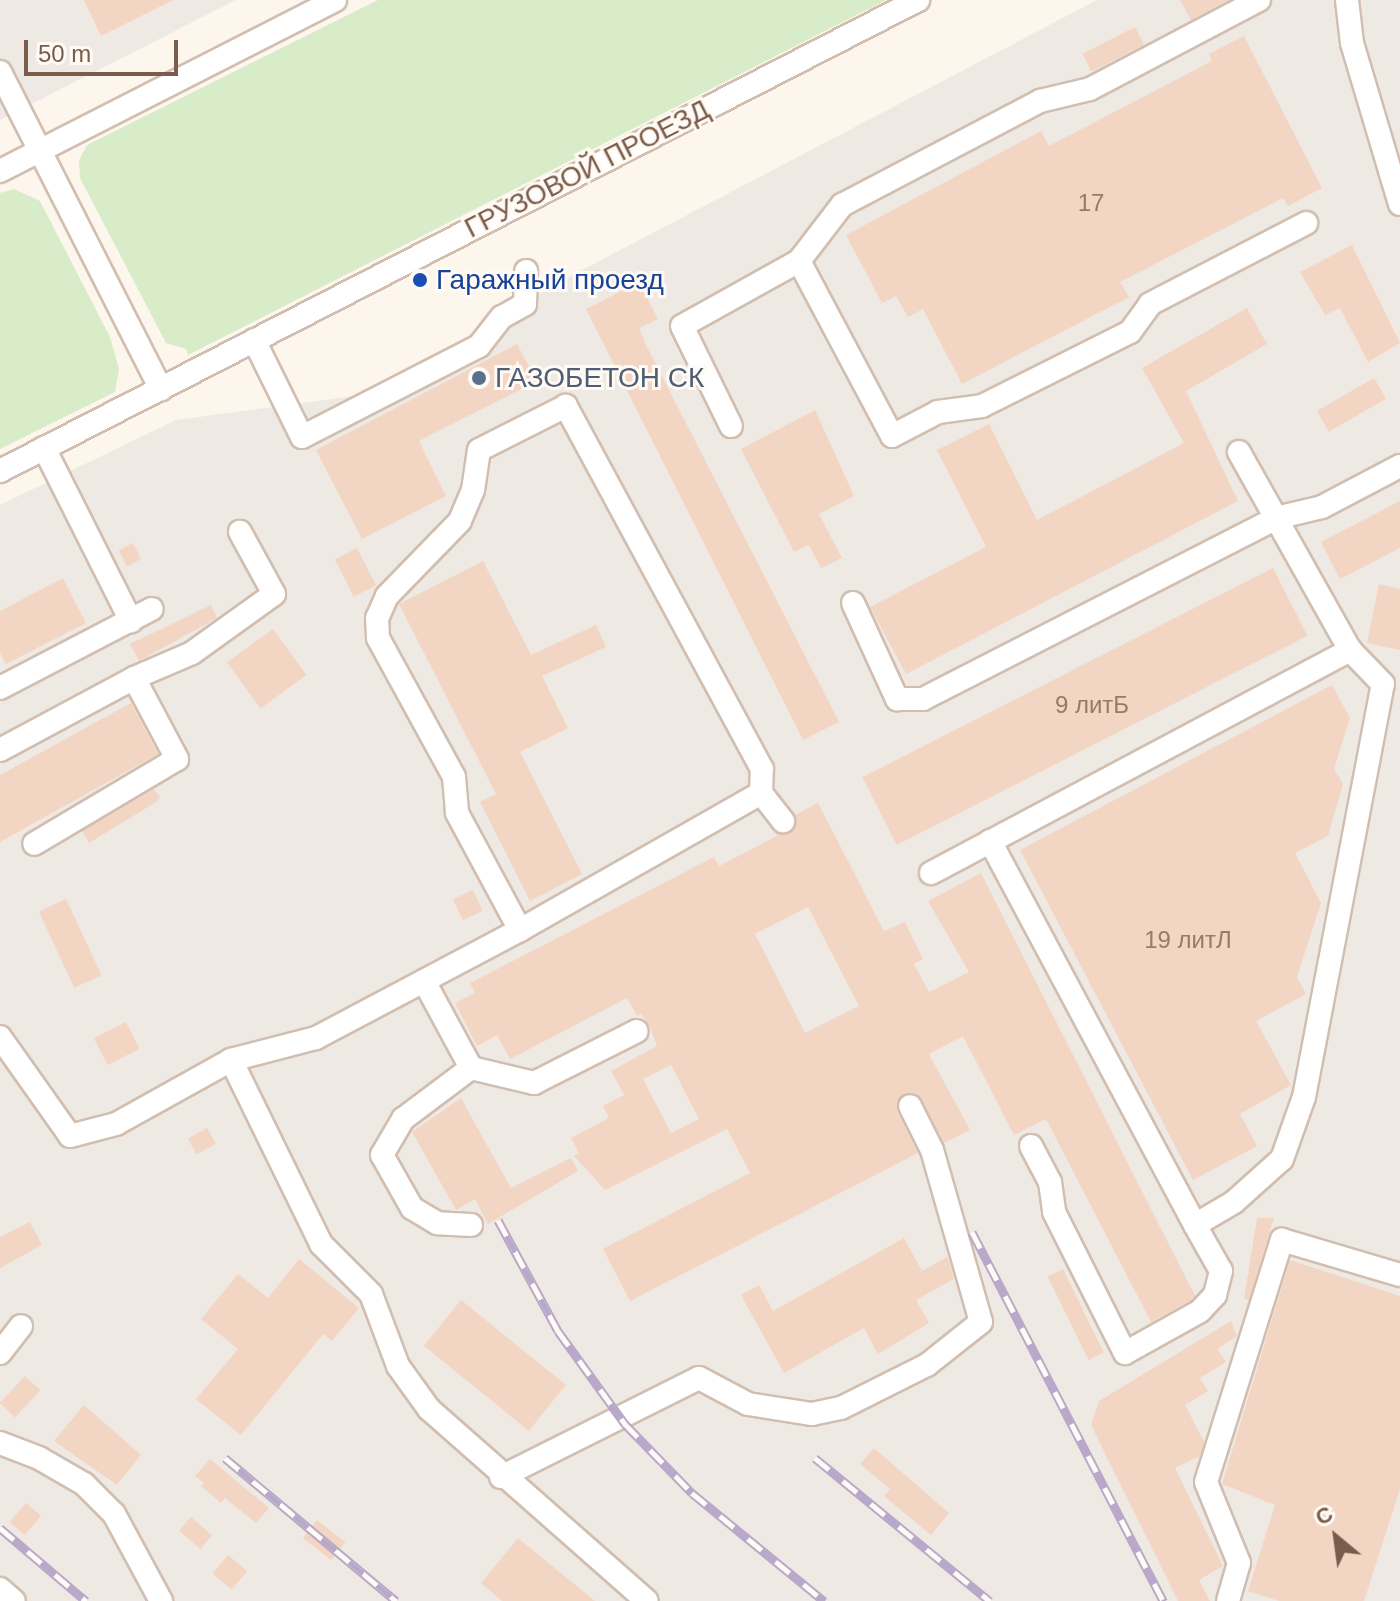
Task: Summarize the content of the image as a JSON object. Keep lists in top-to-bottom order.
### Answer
{
  "streets": {
    "street": ["ГРУЗОВОЙ ПРОЕЗД"]
  },
  "places": ["Гаражный проезд", "ГАЗОБЕТОН СК"],
  "house_numbers": ["17", "9 литБ", "19 литЛ"],
  "scale_bar": "50 m",
  "north": "top left"
}
